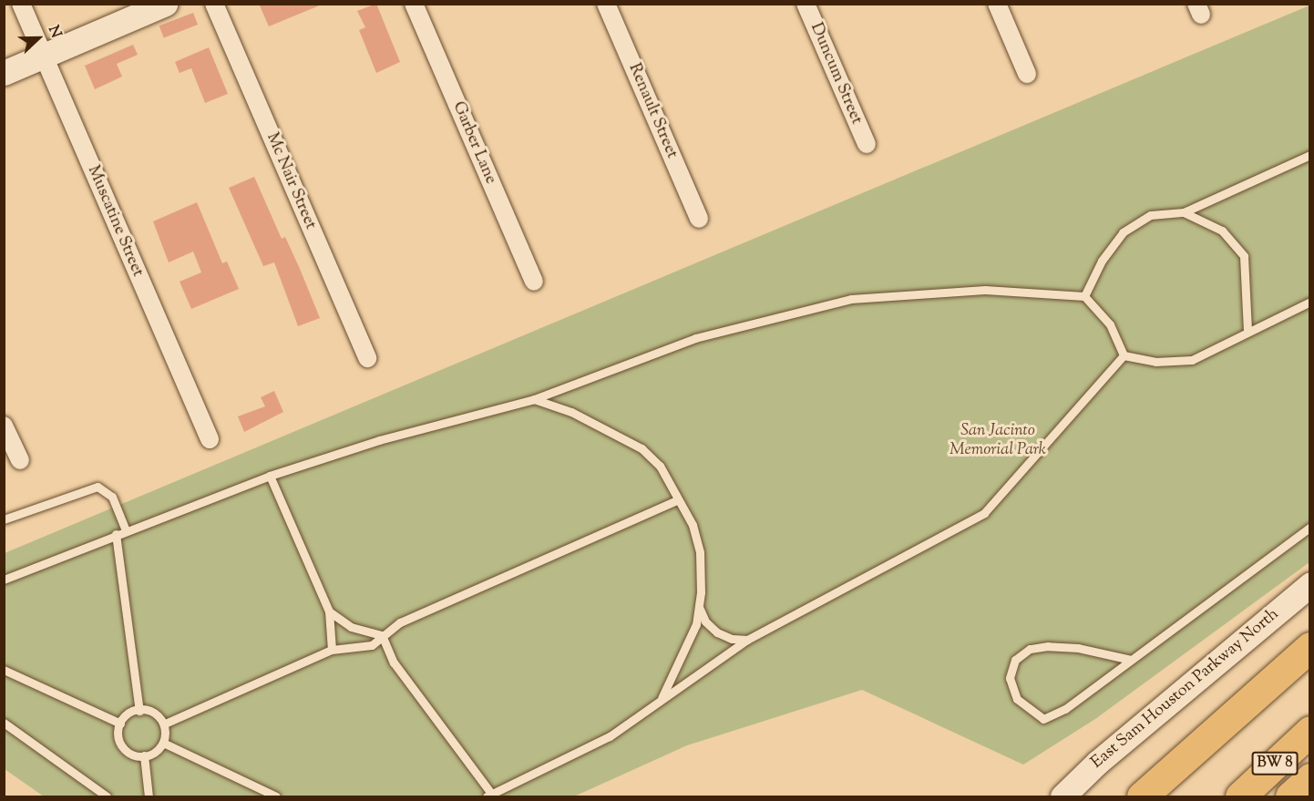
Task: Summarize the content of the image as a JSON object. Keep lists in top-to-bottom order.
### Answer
{
  "streets": {
    "highway": ["BW 8"],
    "main road": ["East Sam Houston Parkway North"],
    "street": [
      "Duncum Street",
      "Renault Street",
      "Garber Lane",
      "Mc Nair Street",
      "Muscatine Street"
    ]
  },
  "parks": ["San Jacinto Memorial Park"],
  "north": "right"
}
